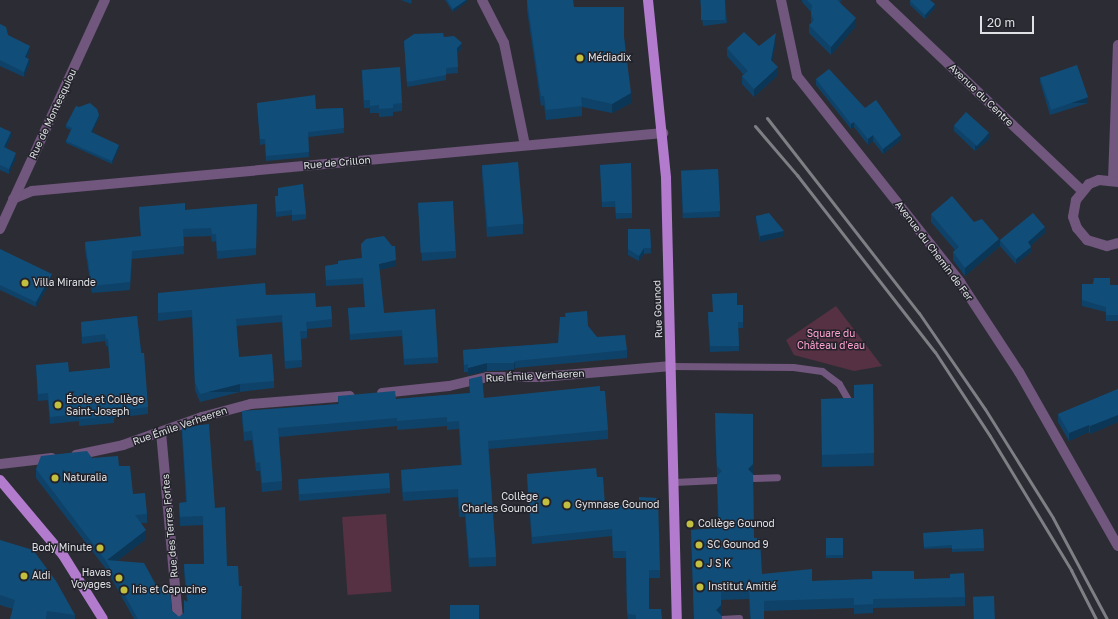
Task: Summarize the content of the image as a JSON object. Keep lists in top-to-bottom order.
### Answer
{
  "streets": {
    "main road": ["Rue Gounod"],
    "street": [
      "Avenue du Centre",
      "Rue de Montesquiou",
      "Rue de Crillon",
      "Avenue du Chemin de Fer",
      "Rue Émile Verhaeren",
      "Rue des Terres Fortes"
    ]
  },
  "crossings": [
    ["Rue de Montesquiou", "Rue de Crillon"],
    ["Rue de Crillon", "Rue Gounod"],
    ["Rue Gounod", "Rue Émile Verhaeren"],
    ["Rue Émile Verhaeren", "Rue des Terres Fortes"]
  ],
  "parks": ["Square du Château d'eau"],
  "places": [
    "Médiadix",
    "Villa Mirande",
    "École et Collège Saint-Joseph",
    "Naturalia",
    "Collège Charles Gounod",
    "Gymnase Gounod",
    "Collège Gounod",
    "SC Gounod 9",
    "Body Minute",
    "J S K",
    "Aldi",
    "Havas Voyages",
    "Institut Amitié",
    "Iris et Capucine"
  ],
  "scale_bar": "20 m"
}
